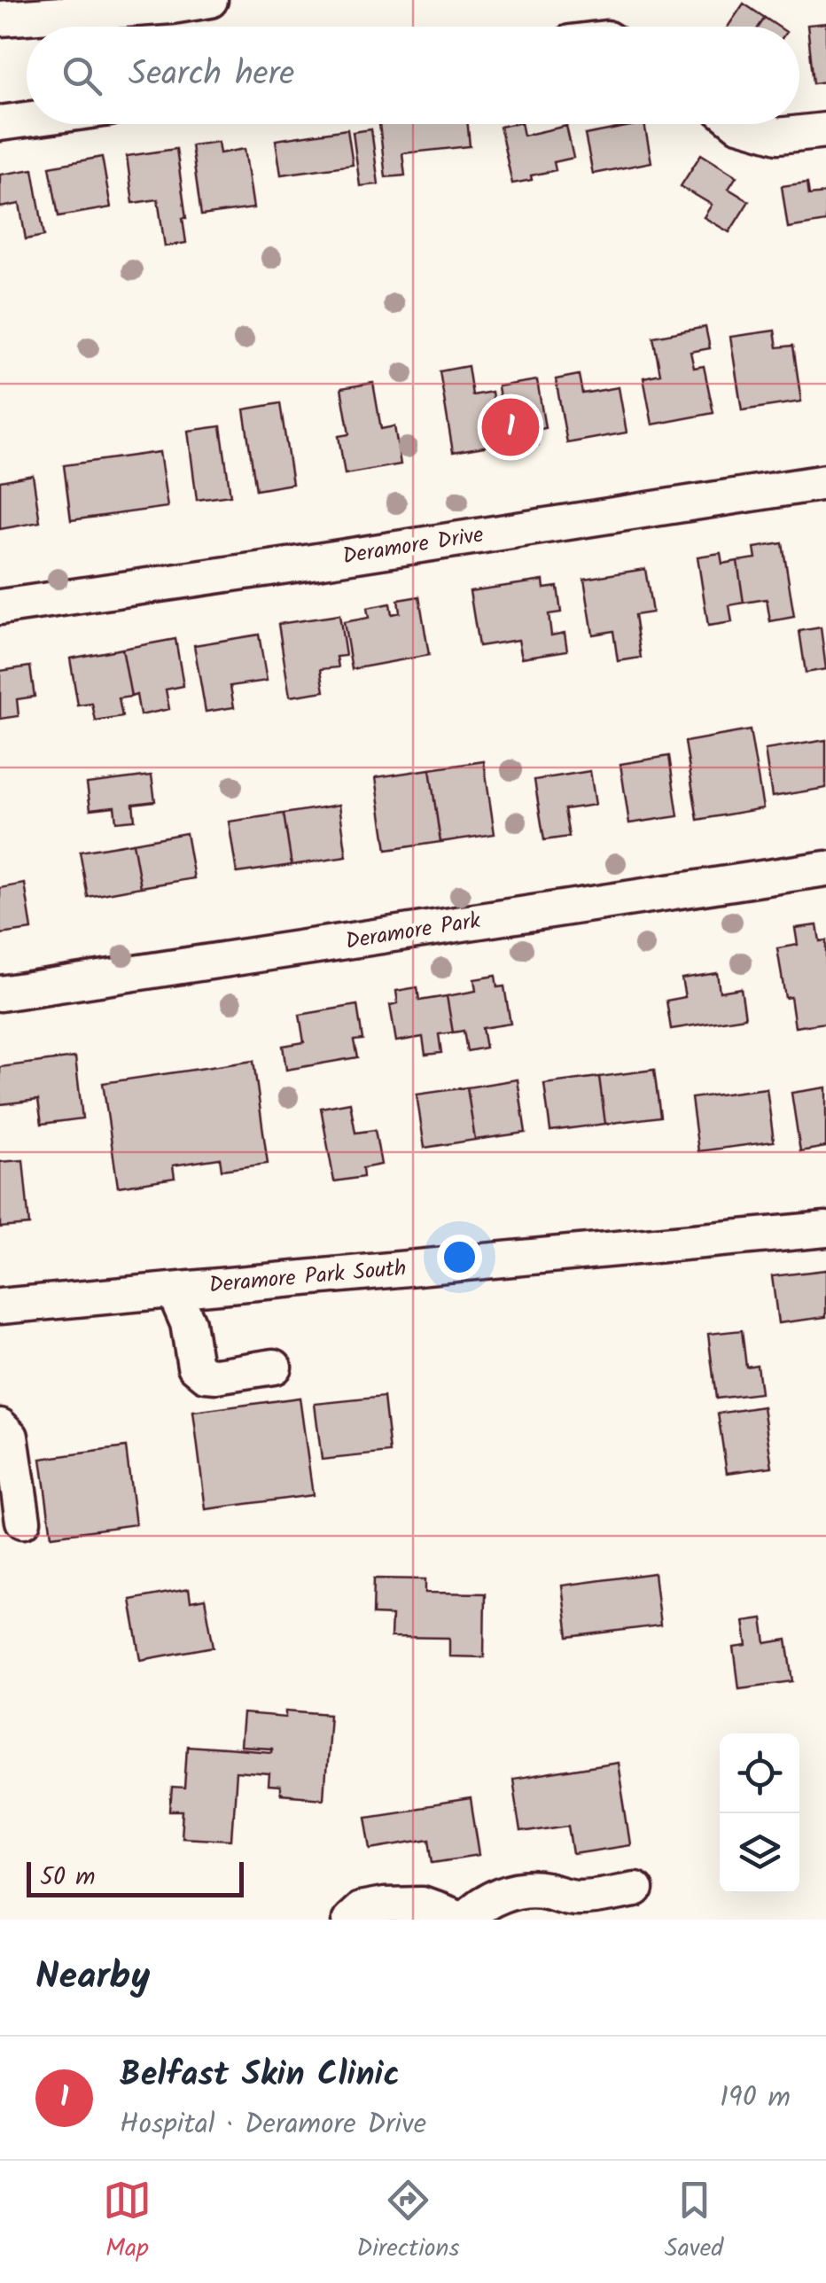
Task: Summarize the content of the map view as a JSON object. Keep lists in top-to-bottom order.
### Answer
{
  "streets": {
    "street": ["Deramore Drive", "Deramore Park", "Deramore Park South"]
  },
  "scale_bar": "50 m",
  "page": {
    "search": "Search here",
    "pins": "1",
    "scale": "50 m",
    "heading": "Nearby",
    "list": [
      {
        "mark": "1",
        "name": "Belfast Skin Clinic",
        "note": "Hospital · Deramore Drive",
        "value": "190 m"
      }
    ],
    "nav": ["Map", "Directions", "Saved"]
  }
}
